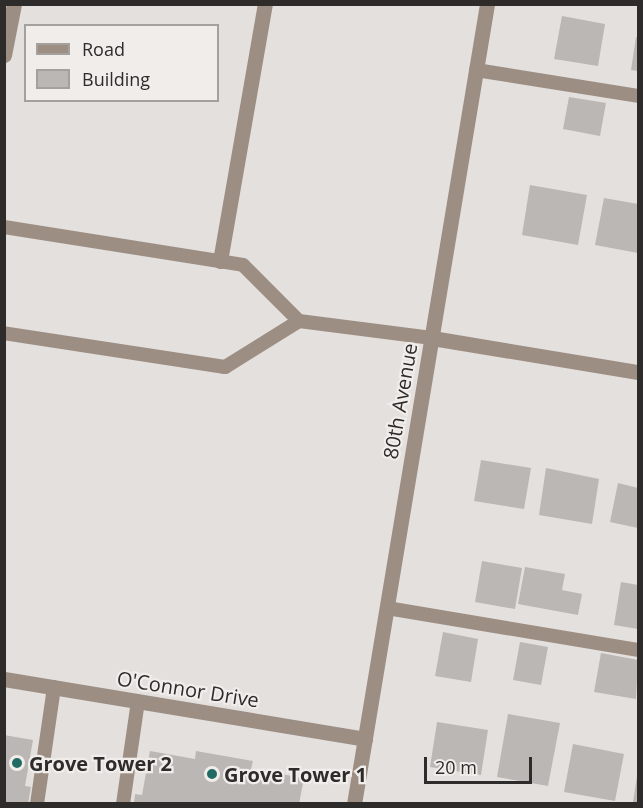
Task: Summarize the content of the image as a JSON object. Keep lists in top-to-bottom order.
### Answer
{
  "streets": {
    "street": ["80th Avenue", "O'Connor Drive"]
  },
  "crossings": [
    ["80th Avenue", "O'Connor Drive"]
  ],
  "places": ["Grove Tower 2", "Grove Tower 1"],
  "legend": ["Road", "Building"],
  "scale_bar": "20 m"
}
